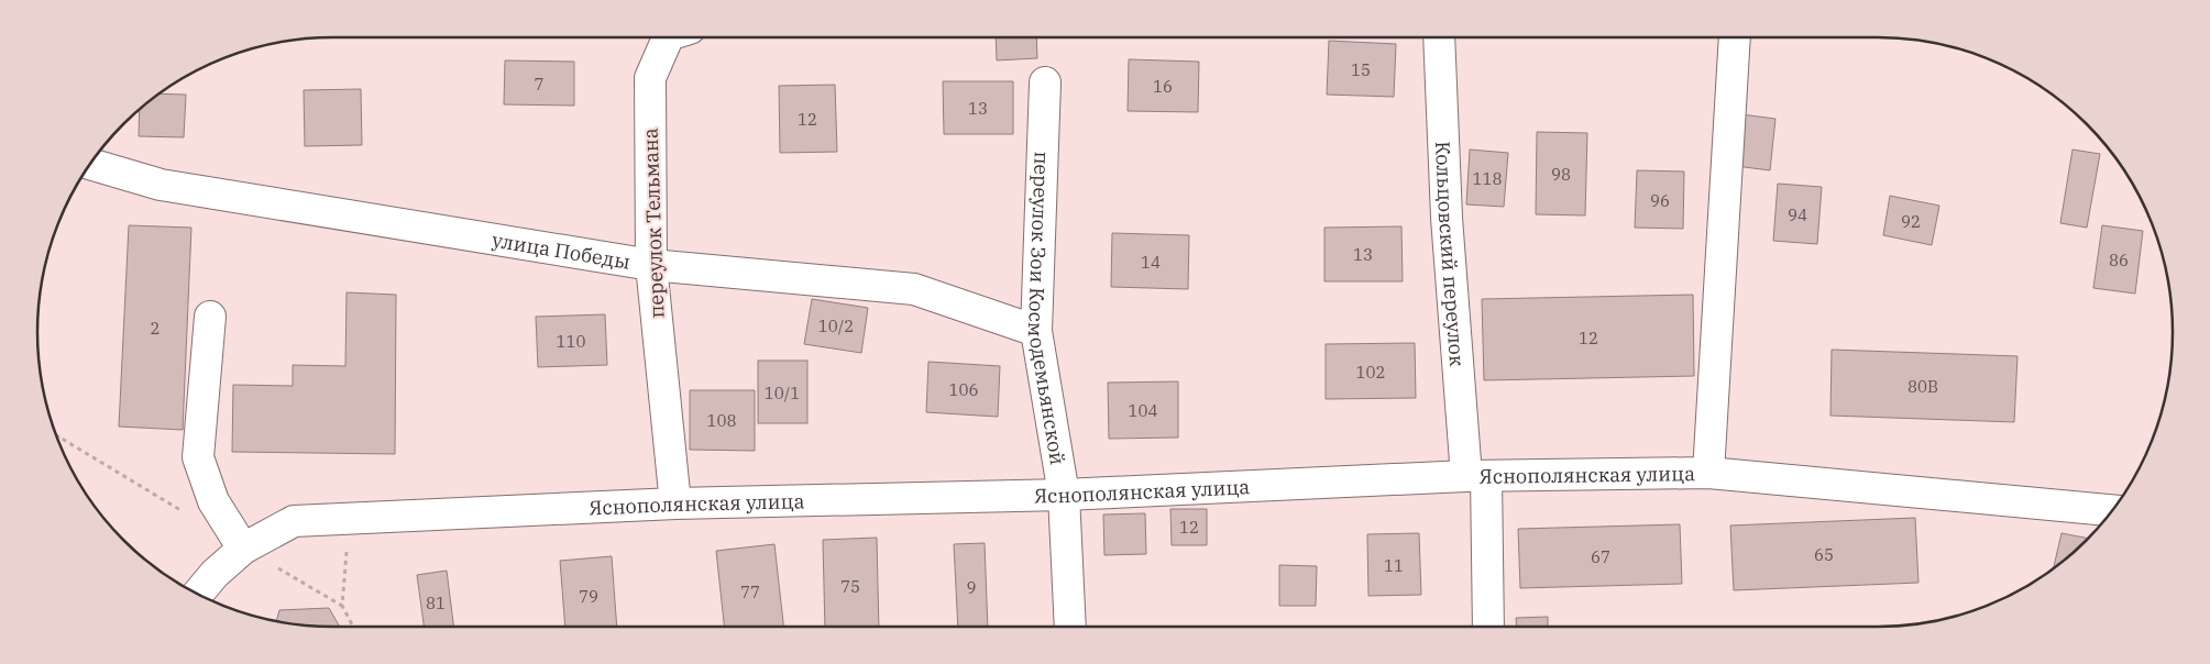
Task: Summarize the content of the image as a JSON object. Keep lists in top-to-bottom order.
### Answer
{
  "streets": {
    "street": [
      "переулок Тельмана",
      "улица Победы",
      "Кольцовский переулок",
      "переулок Зои Космодемьянской",
      "Яснополянская улица"
    ]
  },
  "crossings": [
    ["переулок Тельмана", "улица Победы"],
    ["переулок Тельмана", "Яснополянская улица"],
    ["улица Победы", "переулок Зои Космодемьянской"],
    ["Кольцовский переулок", "Яснополянская улица"],
    ["переулок Зои Космодемьянской", "Яснополянская улица"]
  ],
  "house_numbers": [
    "15",
    "7",
    "16",
    "13",
    "12",
    "98",
    "118",
    "96",
    "94",
    "92",
    "13",
    "86",
    "14",
    "10/2",
    "2",
    "12",
    "110",
    "102",
    "80В",
    "106",
    "10/1",
    "104",
    "108",
    "12",
    "65",
    "67",
    "11",
    "75",
    "9",
    "77",
    "79",
    "81"
  ]
}
